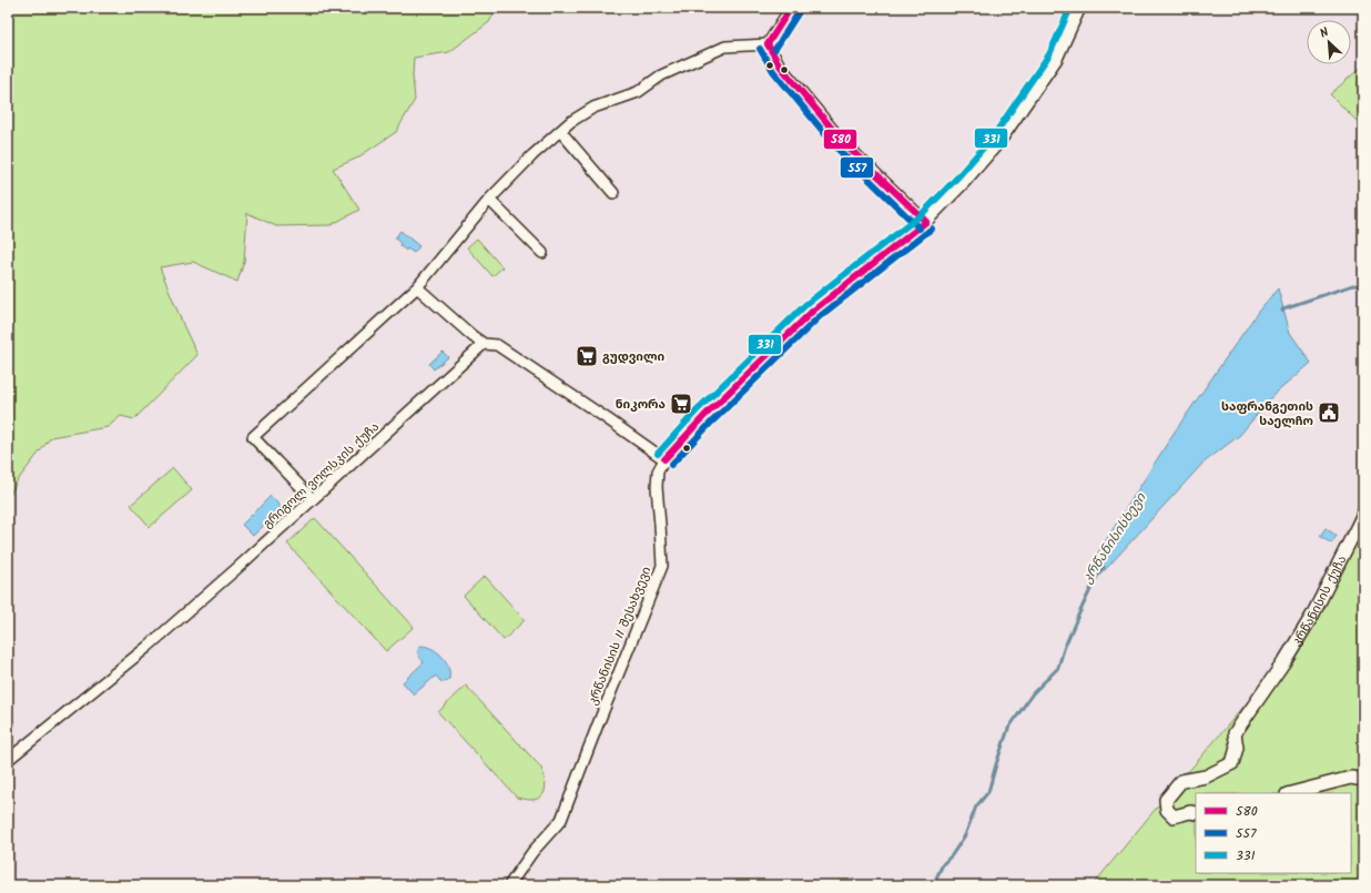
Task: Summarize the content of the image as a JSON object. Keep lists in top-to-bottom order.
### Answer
{
  "streets": {
    "street": ["გრიგოლ ვოლსკის ქუჩა", "კრწანისის ქუჩა", "კრწანისის II შესახვევი"]
  },
  "water": ["კრწანისისხევი"],
  "places": {
    "supermarket": ["გუდვილი", "ნიკორა"],
    "public building": ["საფრანგეთის საელჩო"]
  },
  "lines": ["transit line 580", "transit line 331", "transit line 557"],
  "legend": ["580", "557", "331"],
  "north": "top left"
}
